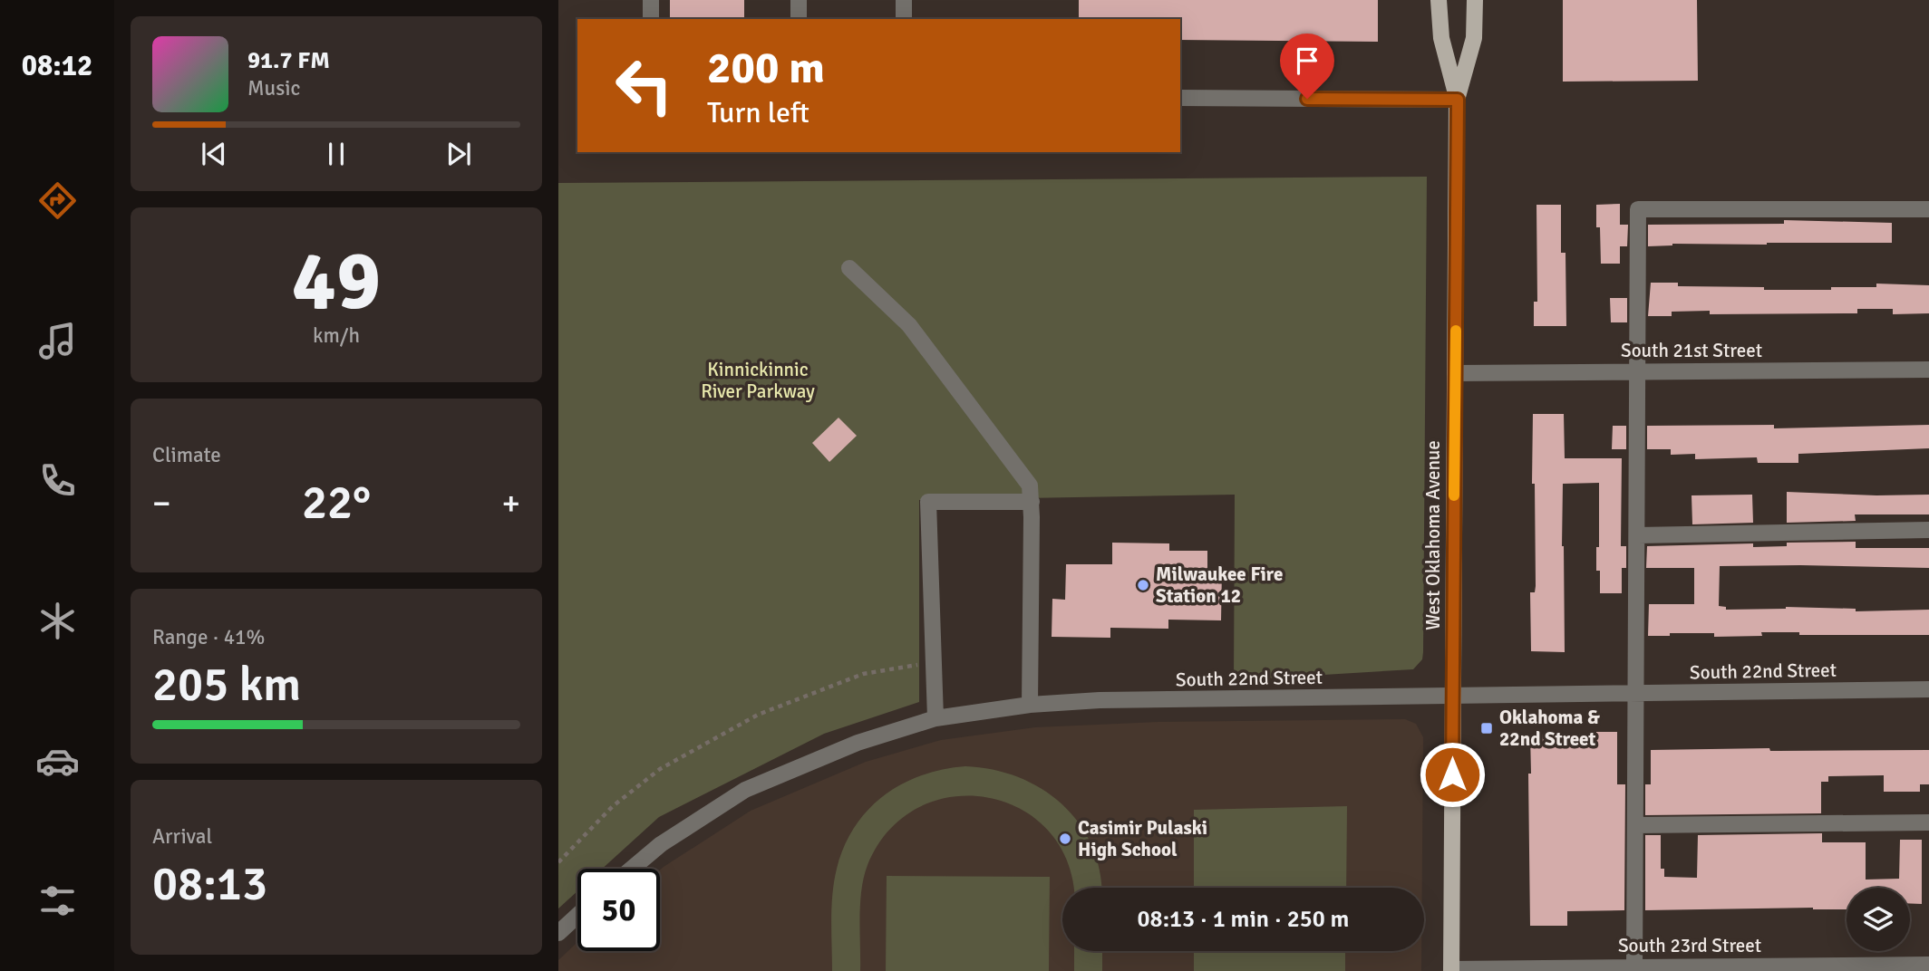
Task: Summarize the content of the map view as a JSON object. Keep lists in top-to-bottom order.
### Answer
{
  "streets": {
    "main road": ["West Oklahoma Avenue"],
    "street": ["South 21st Street", "South 22nd Street", "South 23rd Street"]
  },
  "crossings": [
    ["South 21st Street", "West Oklahoma Avenue"],
    ["West Oklahoma Avenue", "South 22nd Street"],
    ["West Oklahoma Avenue", "South 23rd Street"]
  ],
  "parks": ["Kinnickinnic River Parkway"],
  "places": {
    "other": ["Milwaukee Fire Station 12", "Casimir Pulaski High School"],
    "transit": ["Oklahoma & 22nd Street"]
  },
  "page": {
    "tabs": "08:12",
    "turn": ["200 m", "Turn left"],
    "song": ["91.7 FM", "Music"],
    "tile": [
      ["49", "km/h"],
      "Climate",
      ["Range · 41%", "205 km"],
      ["Arrival", "08:13"]
    ],
    "heat": ["−", "22°", "+"],
    "limit": "50",
    "trip": "08:13 · 1 min · 250 m"
  }
}
